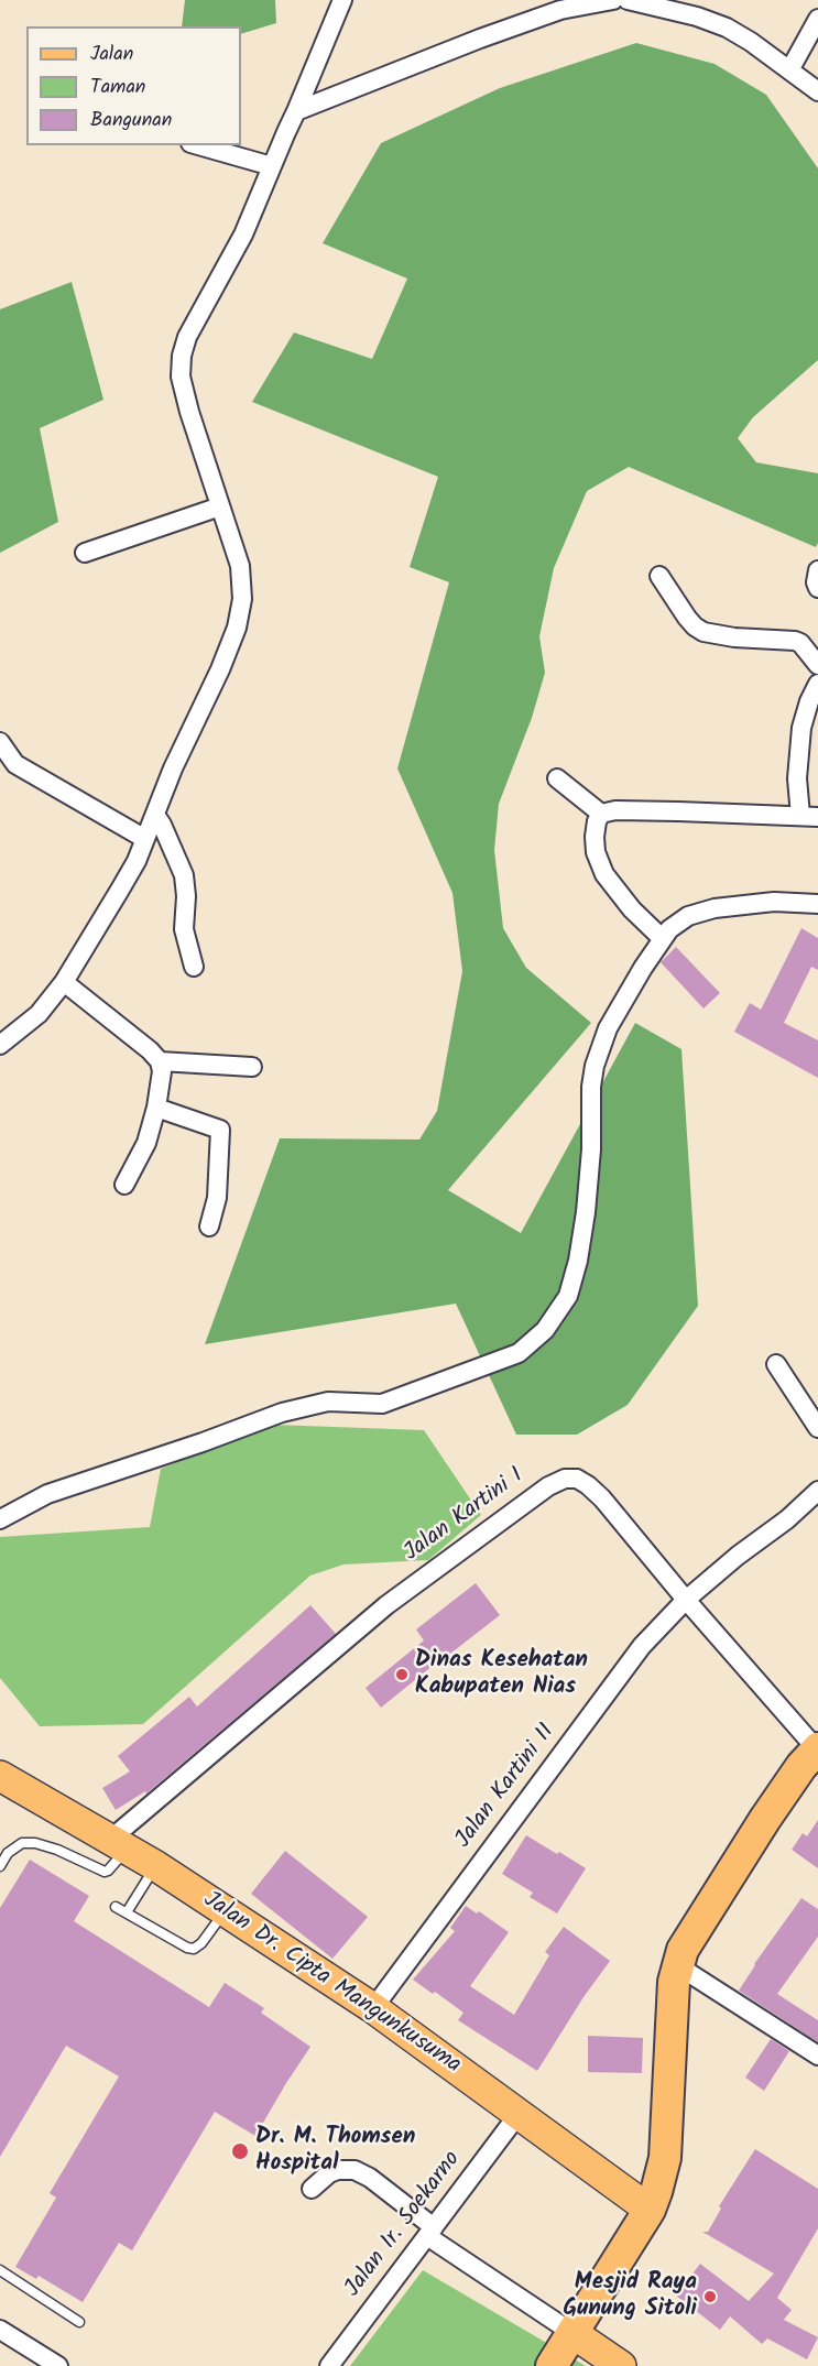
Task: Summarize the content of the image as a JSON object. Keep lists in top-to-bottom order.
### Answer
{
  "streets": {
    "main road": ["Jalan Dr. Cipta Mangunkusuma"],
    "street": ["Jalan Kartini I", "Jalan Kartini II", "Jalan Ir. Soekarno"]
  },
  "crossings": [
    ["Jalan Kartini I", "Jalan Kartini II"],
    ["Jalan Kartini I", "Jalan Dr. Cipta Mangunkusuma"],
    ["Jalan Kartini II", "Jalan Dr. Cipta Mangunkusuma"],
    ["Jalan Dr. Cipta Mangunkusuma", "Jalan Ir. Soekarno"]
  ],
  "places": ["Dinas Kesehatan Kabupaten Nias", "Dr. M. Thomsen Hospital", "Mesjid Raya Gunung Sitoli"],
  "legend": ["Jalan", "Taman", "Bangunan"]
}
